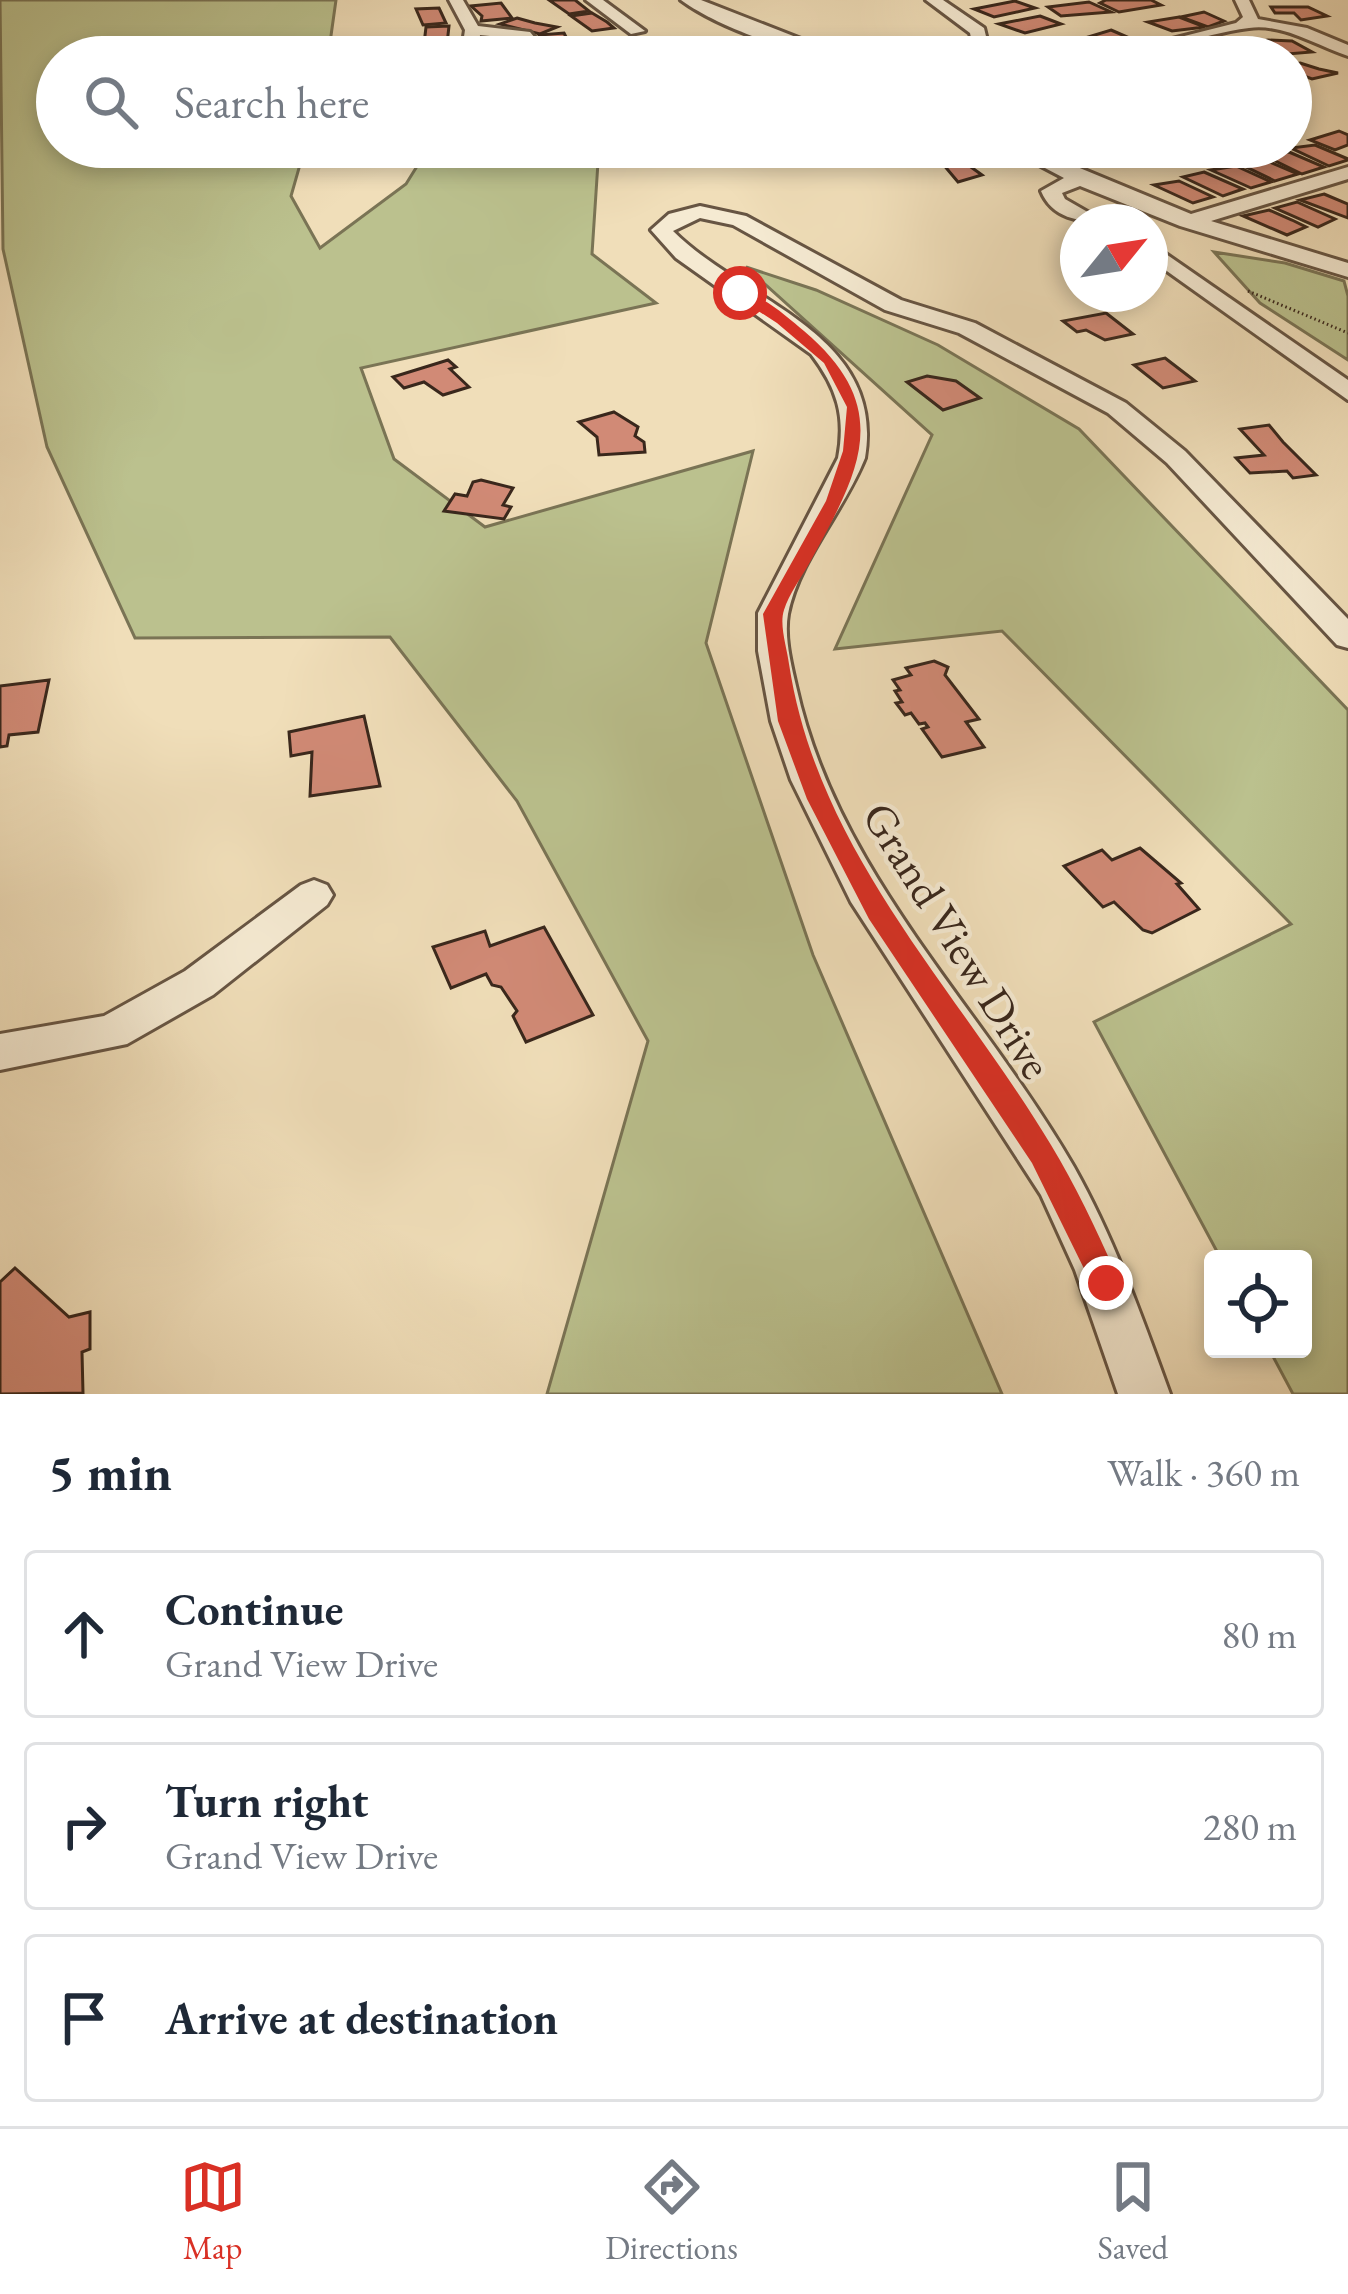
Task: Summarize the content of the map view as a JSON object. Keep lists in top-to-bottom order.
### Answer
{
  "streets": {
    "street": ["Grand View Drive"]
  },
  "north": "top right",
  "page": {
    "search": "Search here",
    "heading": ["5 min", "Walk · 360 m"],
    "list": [
      ["Continue", "Grand View Drive", "80 m"],
      ["Turn right", "Grand View Drive", "280 m"],
      "Arrive at destination"
    ],
    "nav": ["Map", "Directions", "Saved"]
  }
}
